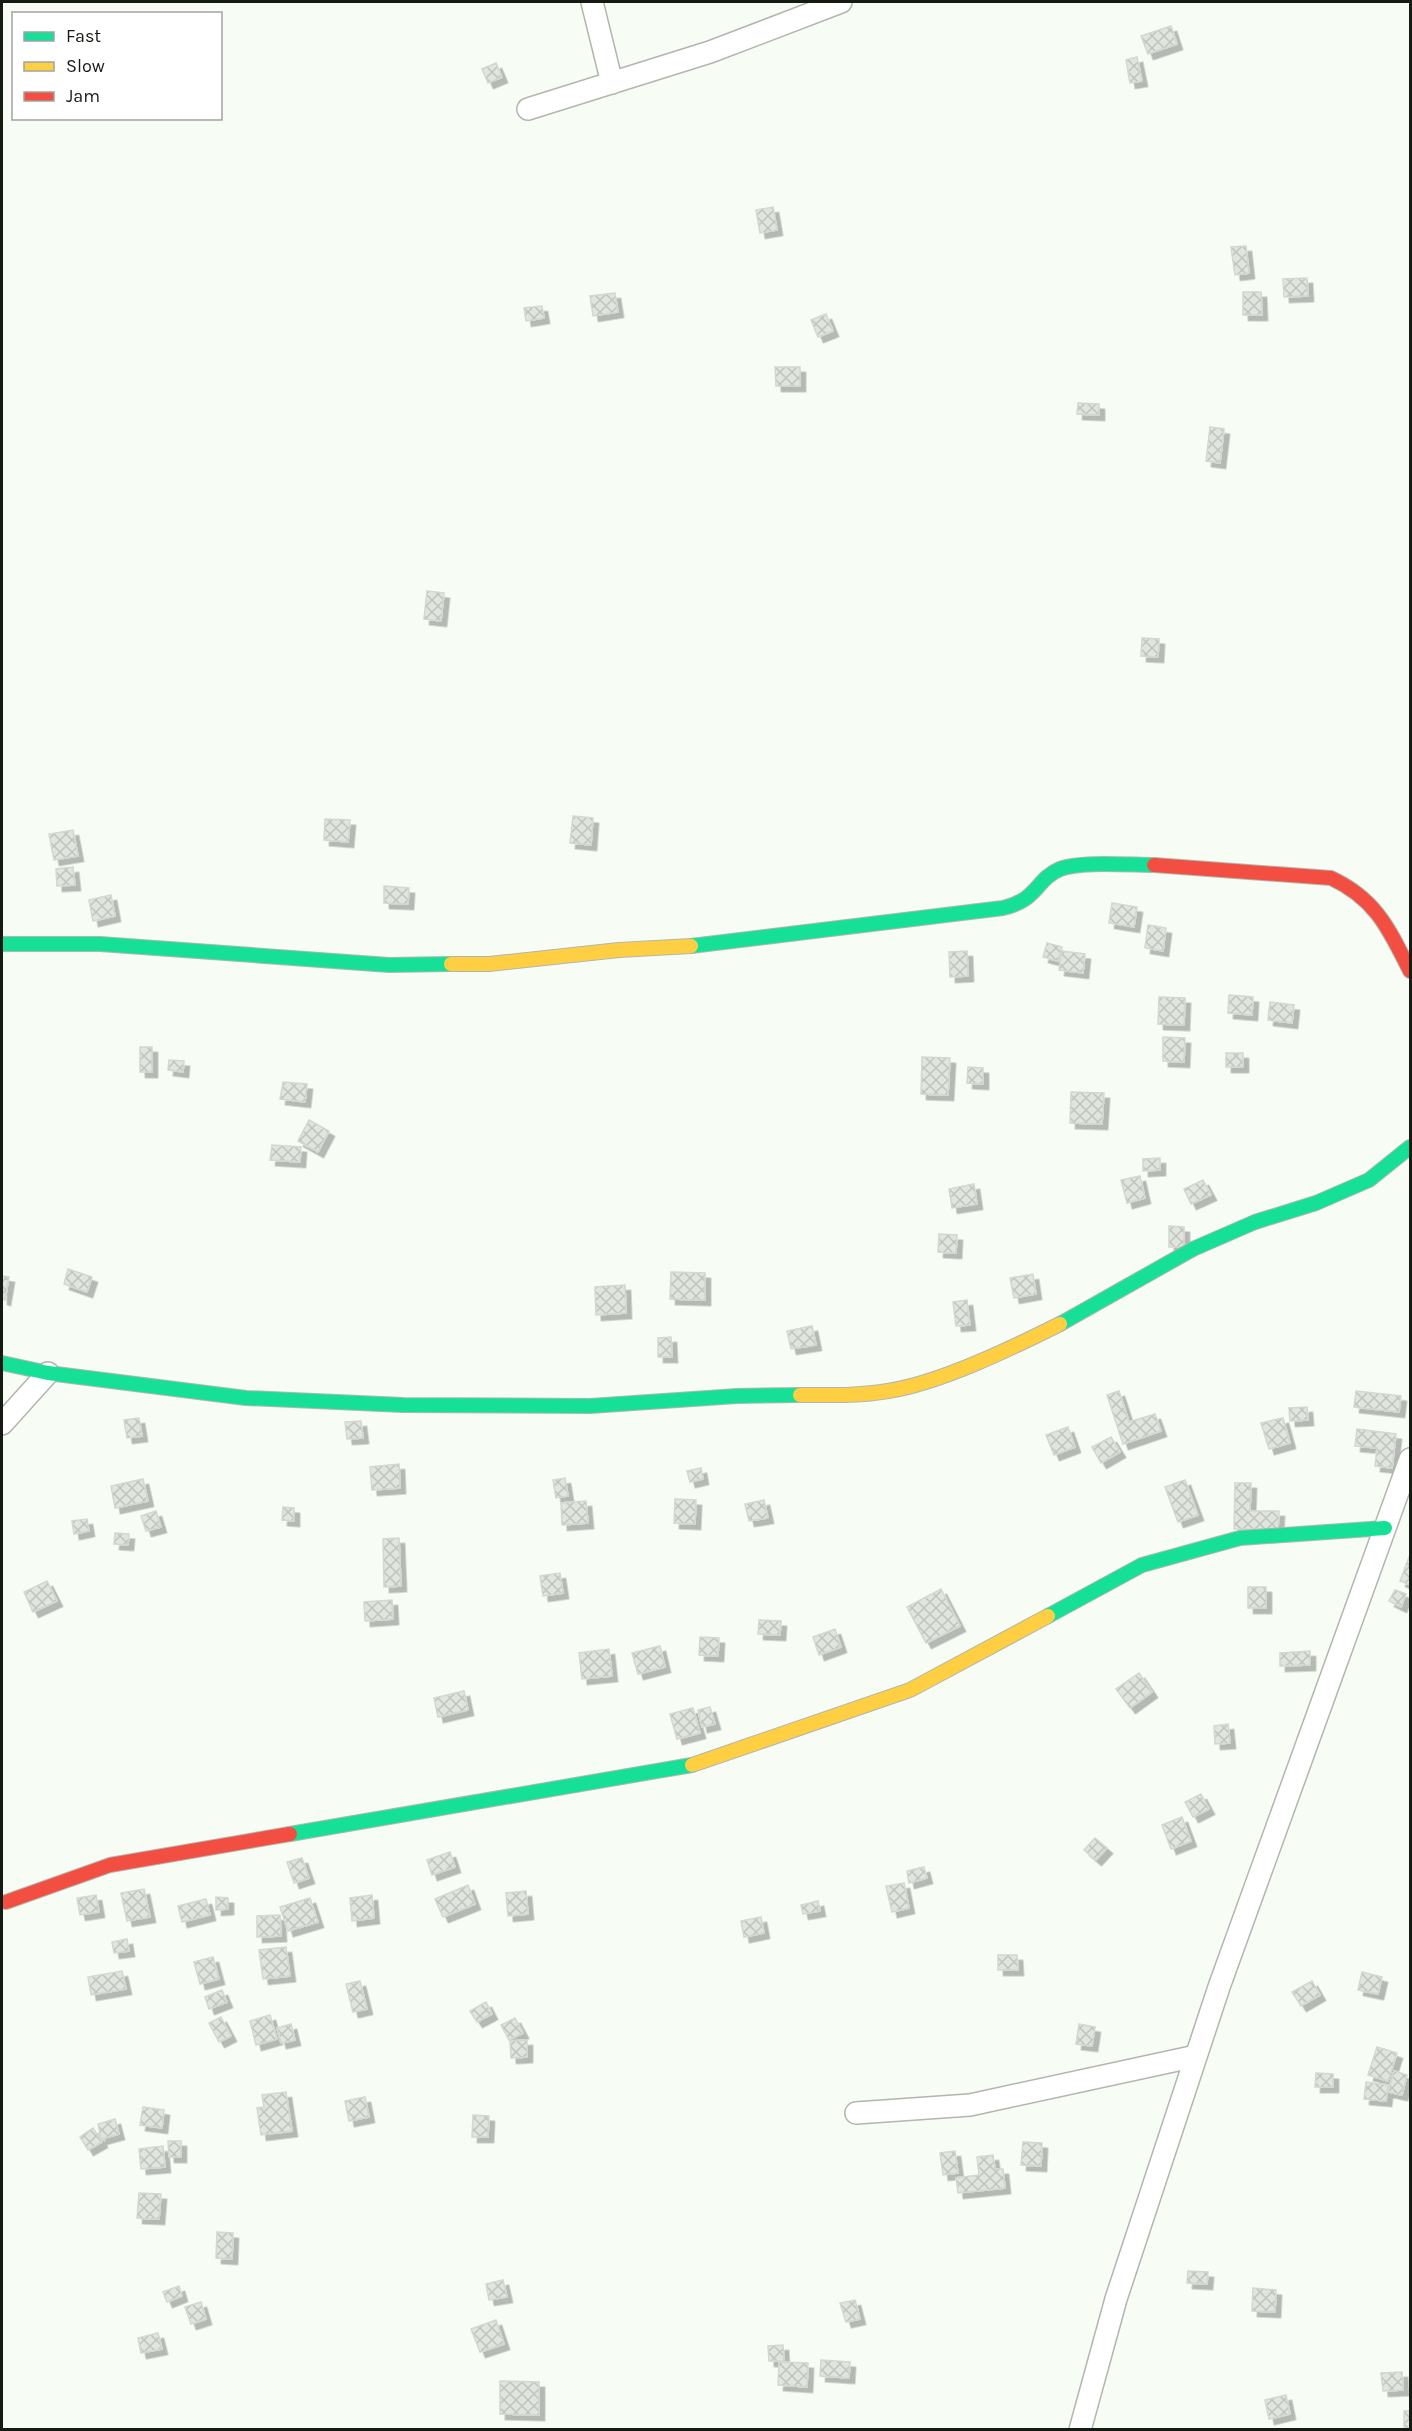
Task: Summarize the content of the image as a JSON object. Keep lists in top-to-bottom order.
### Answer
{
  "legend": ["Fast", "Slow", "Jam"]
}
